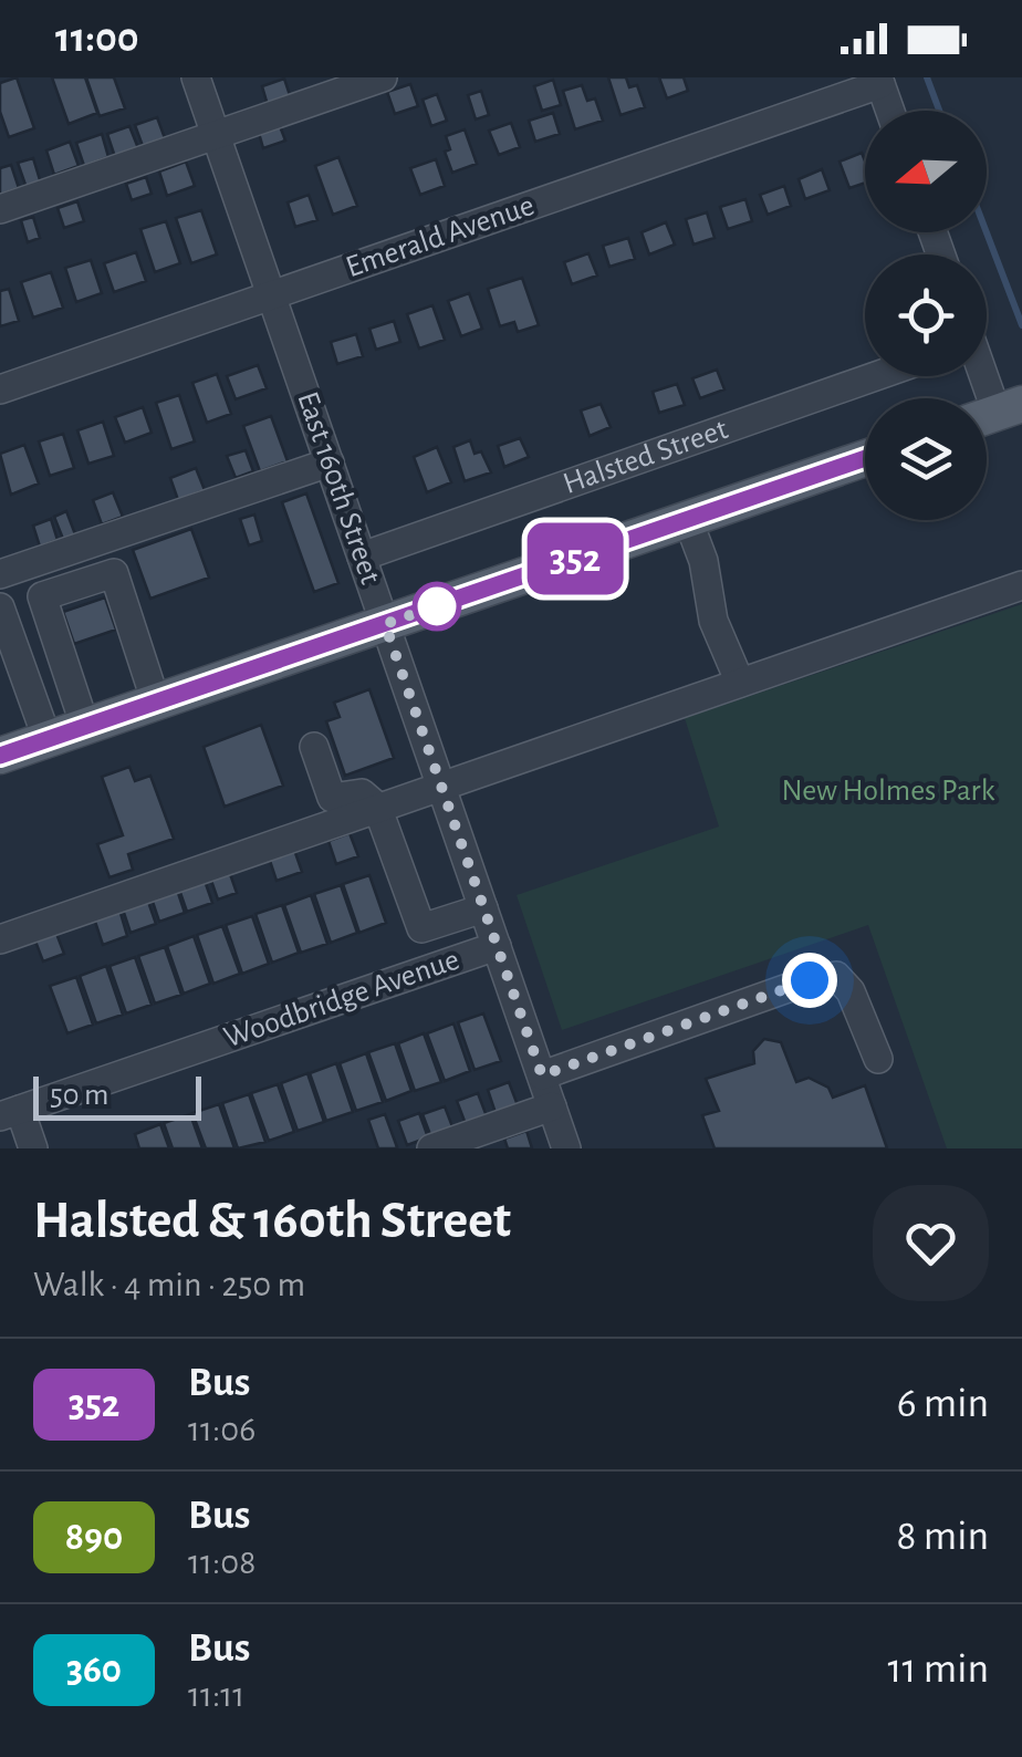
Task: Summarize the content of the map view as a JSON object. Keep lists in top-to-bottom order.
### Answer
{
  "streets": {
    "street": [
      "Emerald Avenue",
      "Halsted Street",
      "East 160th Street",
      "Woodbridge Avenue"
    ]
  },
  "crossings": [
    ["Emerald Avenue", "East 160th Street"],
    ["Halsted Street", "East 160th Street"],
    ["East 160th Street", "Woodbridge Avenue"]
  ],
  "parks": ["New Holmes Park"],
  "lines": ["bus line 352"],
  "scale_bar": "50 m",
  "north": "left",
  "page": {
    "status": "11:00",
    "on_map": "352",
    "scale": "50 m",
    "heading": ["Halsted & 160th Street", "Walk · 4 min · 250 m"],
    "list": [
      {
        "mark": "352",
        "name": "Bus",
        "note": "11:06",
        "value": "6 min"
      },
      {
        "mark": "890",
        "name": "Bus",
        "note": "11:08",
        "value": "8 min"
      },
      {
        "mark": "360",
        "name": "Bus",
        "note": "11:11",
        "value": "11 min"
      }
    ]
  }
}
